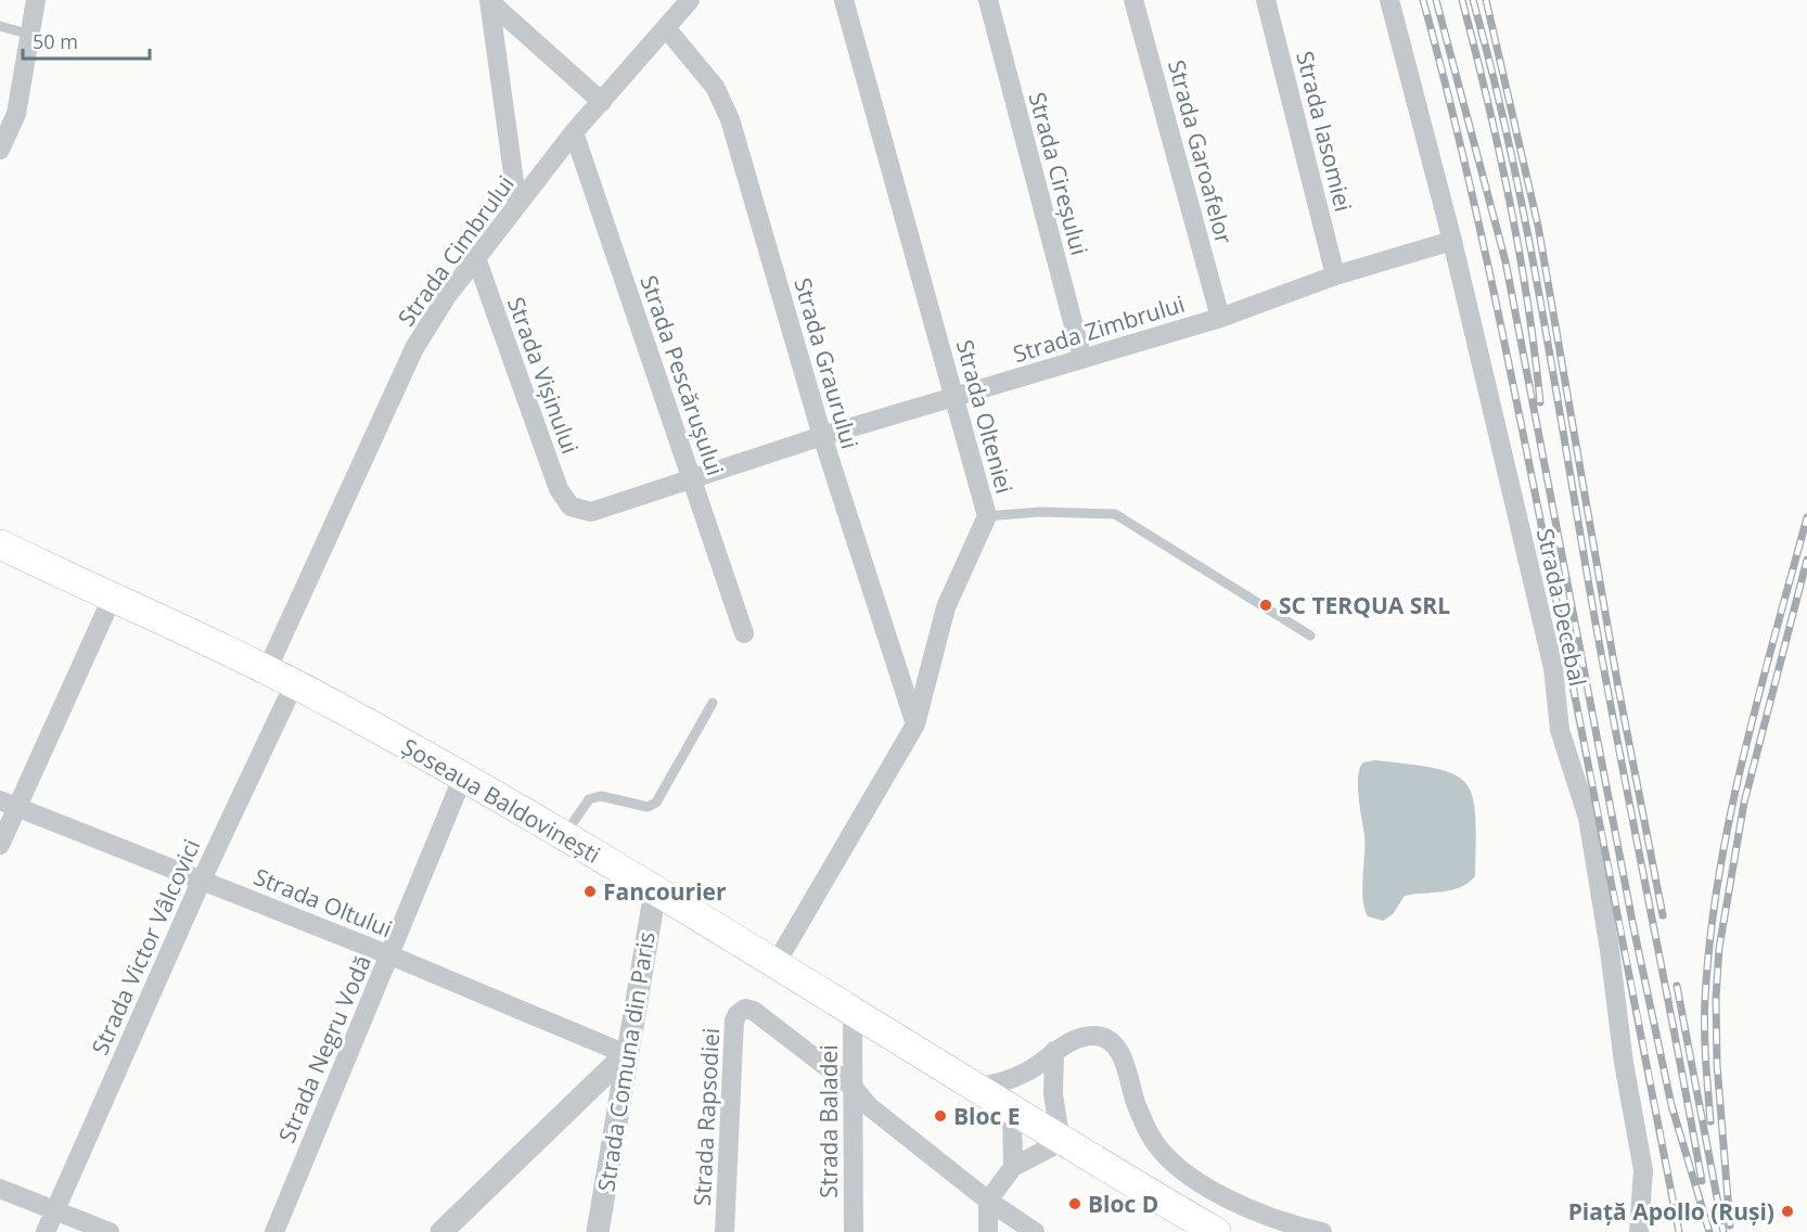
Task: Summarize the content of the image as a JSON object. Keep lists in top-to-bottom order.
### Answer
{
  "streets": {
    "main road": ["Șoseaua Baldovinești"],
    "street": [
      "Strada Iasomiei",
      "Strada Garoafelor",
      "Strada Cireșului",
      "Strada Cimbrului",
      "Strada Zimbrului",
      "Strada Graurului",
      "Strada Vișinului",
      "Strada Pescărușului",
      "Strada Olteniei",
      "Strada Decebal",
      "Strada Oltului",
      "Strada Victor Vâlcovici",
      "Strada Negru Vodă",
      "Strada Comuna din Paris",
      "Strada Rapsodiei",
      "Strada Baladei"
    ]
  },
  "crossings": [
    ["Strada Iasomiei", "Strada Zimbrului"],
    ["Strada Garoafelor", "Strada Zimbrului"],
    ["Strada Cireșului", "Strada Zimbrului"],
    ["Strada Cimbrului", "Strada Graurului"],
    ["Strada Cimbrului", "Strada Vișinului"],
    ["Strada Cimbrului", "Strada Pescărușului"],
    ["Strada Cimbrului", "Șoseaua Baldovinești"],
    ["Strada Zimbrului", "Strada Graurului"],
    ["Strada Zimbrului", "Strada Vișinului"],
    ["Strada Zimbrului", "Strada Pescărușului"],
    ["Strada Zimbrului", "Strada Olteniei"],
    ["Strada Zimbrului", "Strada Decebal"],
    ["Strada Graurului", "Strada Olteniei"],
    ["Strada Olteniei", "Șoseaua Baldovinești"],
    ["Șoseaua Baldovinești", "Strada Victor Vâlcovici"],
    ["Șoseaua Baldovinești", "Strada Negru Vodă"],
    ["Șoseaua Baldovinești", "Strada Comuna din Paris"],
    ["Șoseaua Baldovinești", "Strada Baladei"],
    ["Strada Oltului", "Strada Victor Vâlcovici"],
    ["Strada Oltului", "Strada Negru Vodă"],
    ["Strada Oltului", "Strada Comuna din Paris"],
    ["Strada Rapsodiei", "Strada Baladei"]
  ],
  "places": [
    "SC TERQUA SRL",
    "Fancourier",
    "Bloc E",
    "Bloc D",
    "Piață Apollo (Ruși)"
  ],
  "scale_bar": "50 m"
}
